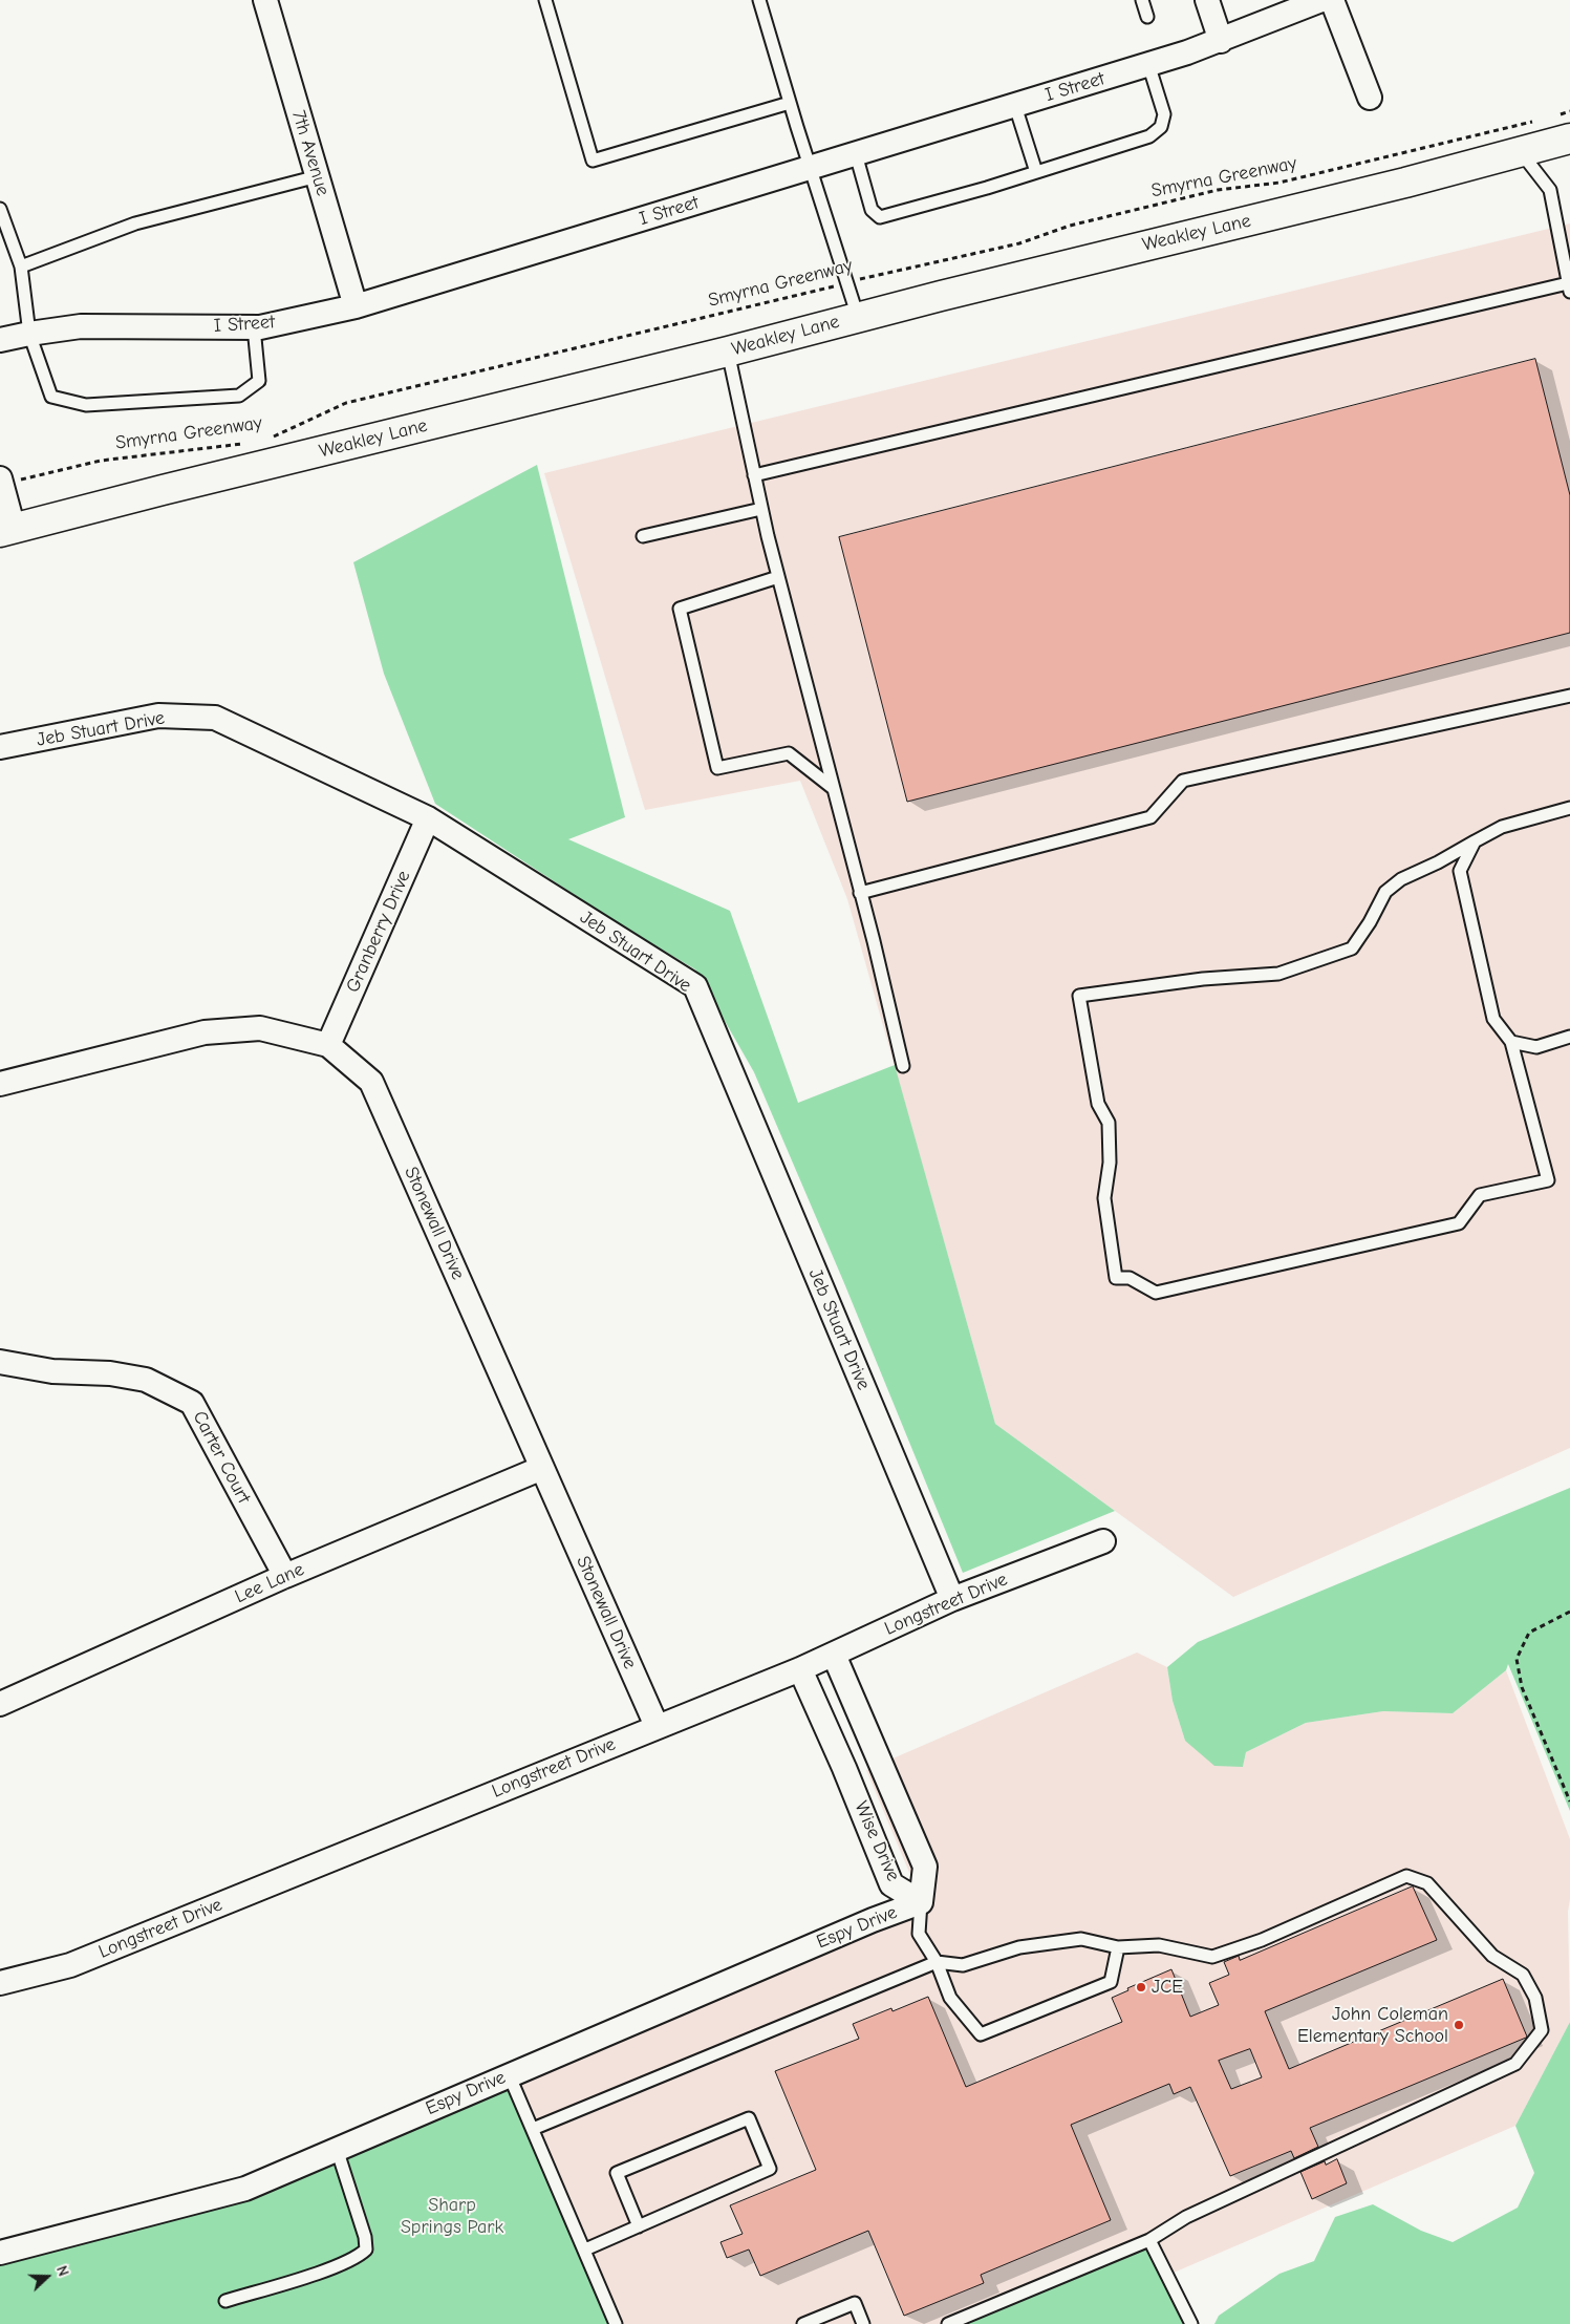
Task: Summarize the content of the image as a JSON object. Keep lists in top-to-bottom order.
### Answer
{
  "streets": {
    "main road": ["Weakley Lane"],
    "street": [
      "I Street",
      "7th Avenue",
      "Jeb Stuart Drive",
      "Granberry Drive",
      "Stonewall Drive",
      "Carter Court",
      "Lee Lane",
      "Longstreet Drive",
      "Wise Drive",
      "Espy Drive"
    ],
    "path": ["Smyrna Greenway"]
  },
  "crossings": [
    ["I Street", "7th Avenue"],
    ["Jeb Stuart Drive", "Granberry Drive"],
    ["Jeb Stuart Drive", "Longstreet Drive"],
    ["Granberry Drive", "Stonewall Drive"],
    ["Stonewall Drive", "Lee Lane"],
    ["Stonewall Drive", "Longstreet Drive"],
    ["Carter Court", "Lee Lane"],
    ["Longstreet Drive", "Wise Drive"],
    ["Wise Drive", "Espy Drive"]
  ],
  "parks": ["Sharp Springs Park"],
  "places": ["JCE", "John Coleman Elementary School"],
  "north": "right"
}
